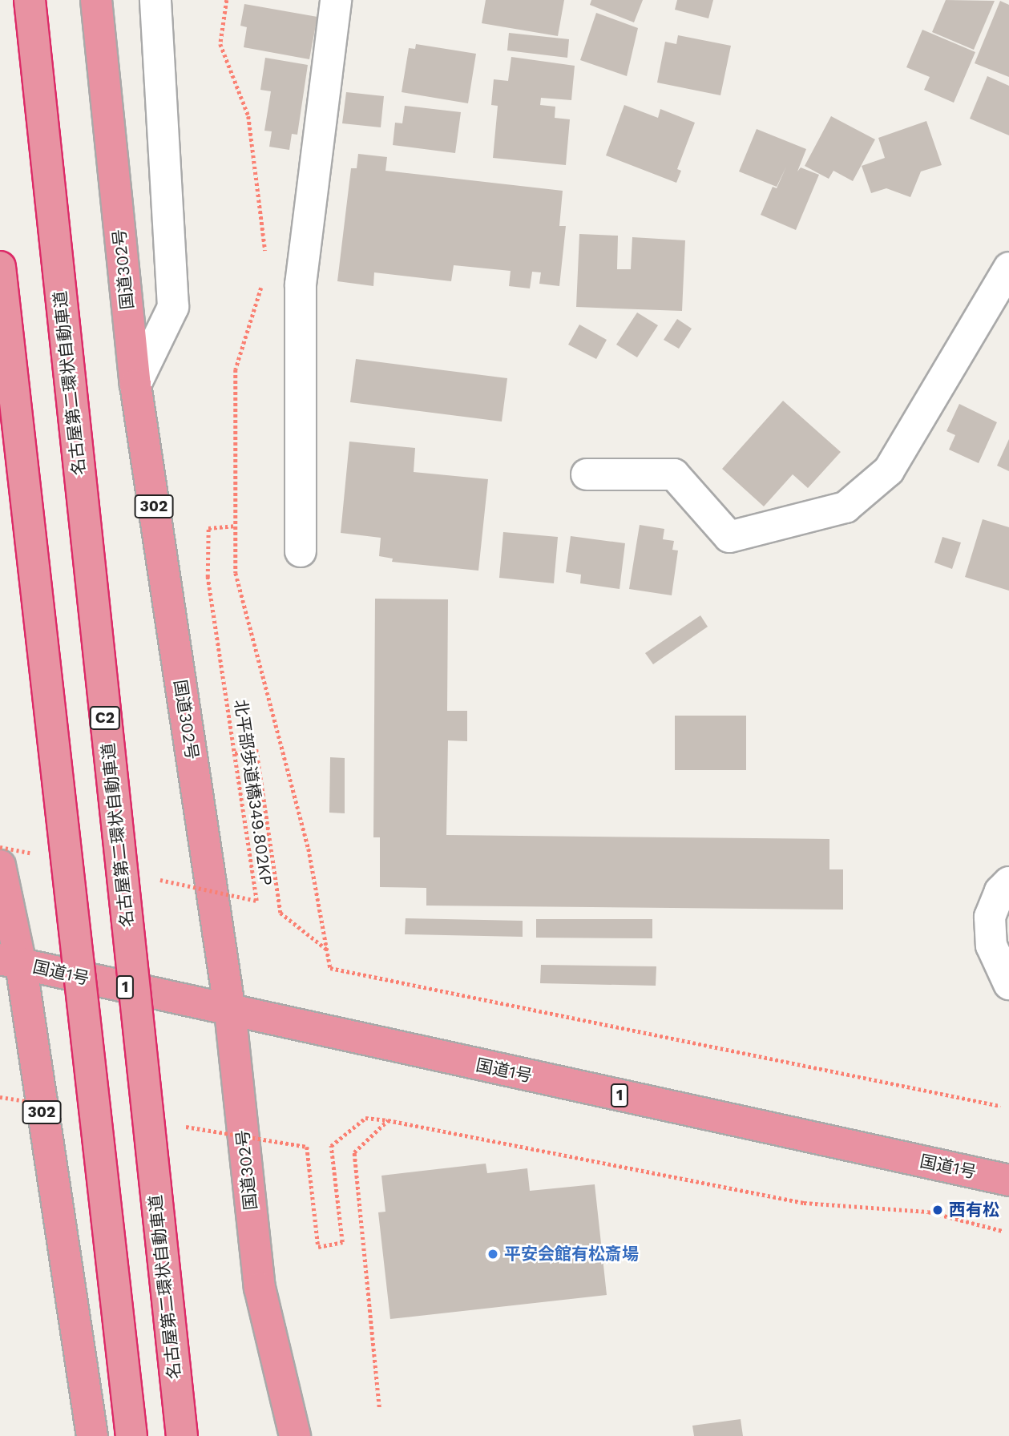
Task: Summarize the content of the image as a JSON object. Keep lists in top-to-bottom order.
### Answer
{
  "streets": {
    "highway": [
      "国道302号",
      "名古屋第二環状自動車道",
      "302",
      "C2",
      "国道1号",
      "1"
    ],
    "path": ["北平部歩道橋349.802KP"]
  },
  "crossings": [
    ["国道302号", "国道1号"],
    ["302", "国道1号"]
  ],
  "places": ["西有松", "平安会館有松斎場"]
}
